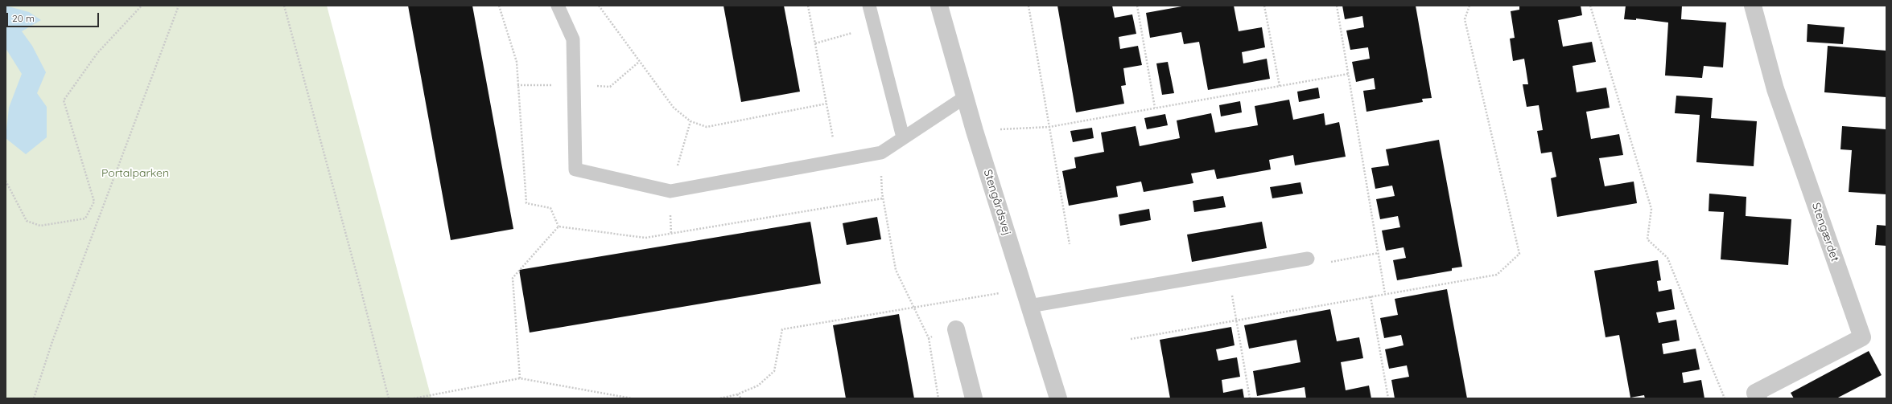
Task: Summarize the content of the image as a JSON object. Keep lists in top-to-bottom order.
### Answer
{
  "streets": {
    "street": ["Stengårdsvej", "Stengærdet"]
  },
  "parks": ["Portalparken"],
  "scale_bar": "20 m"
}
